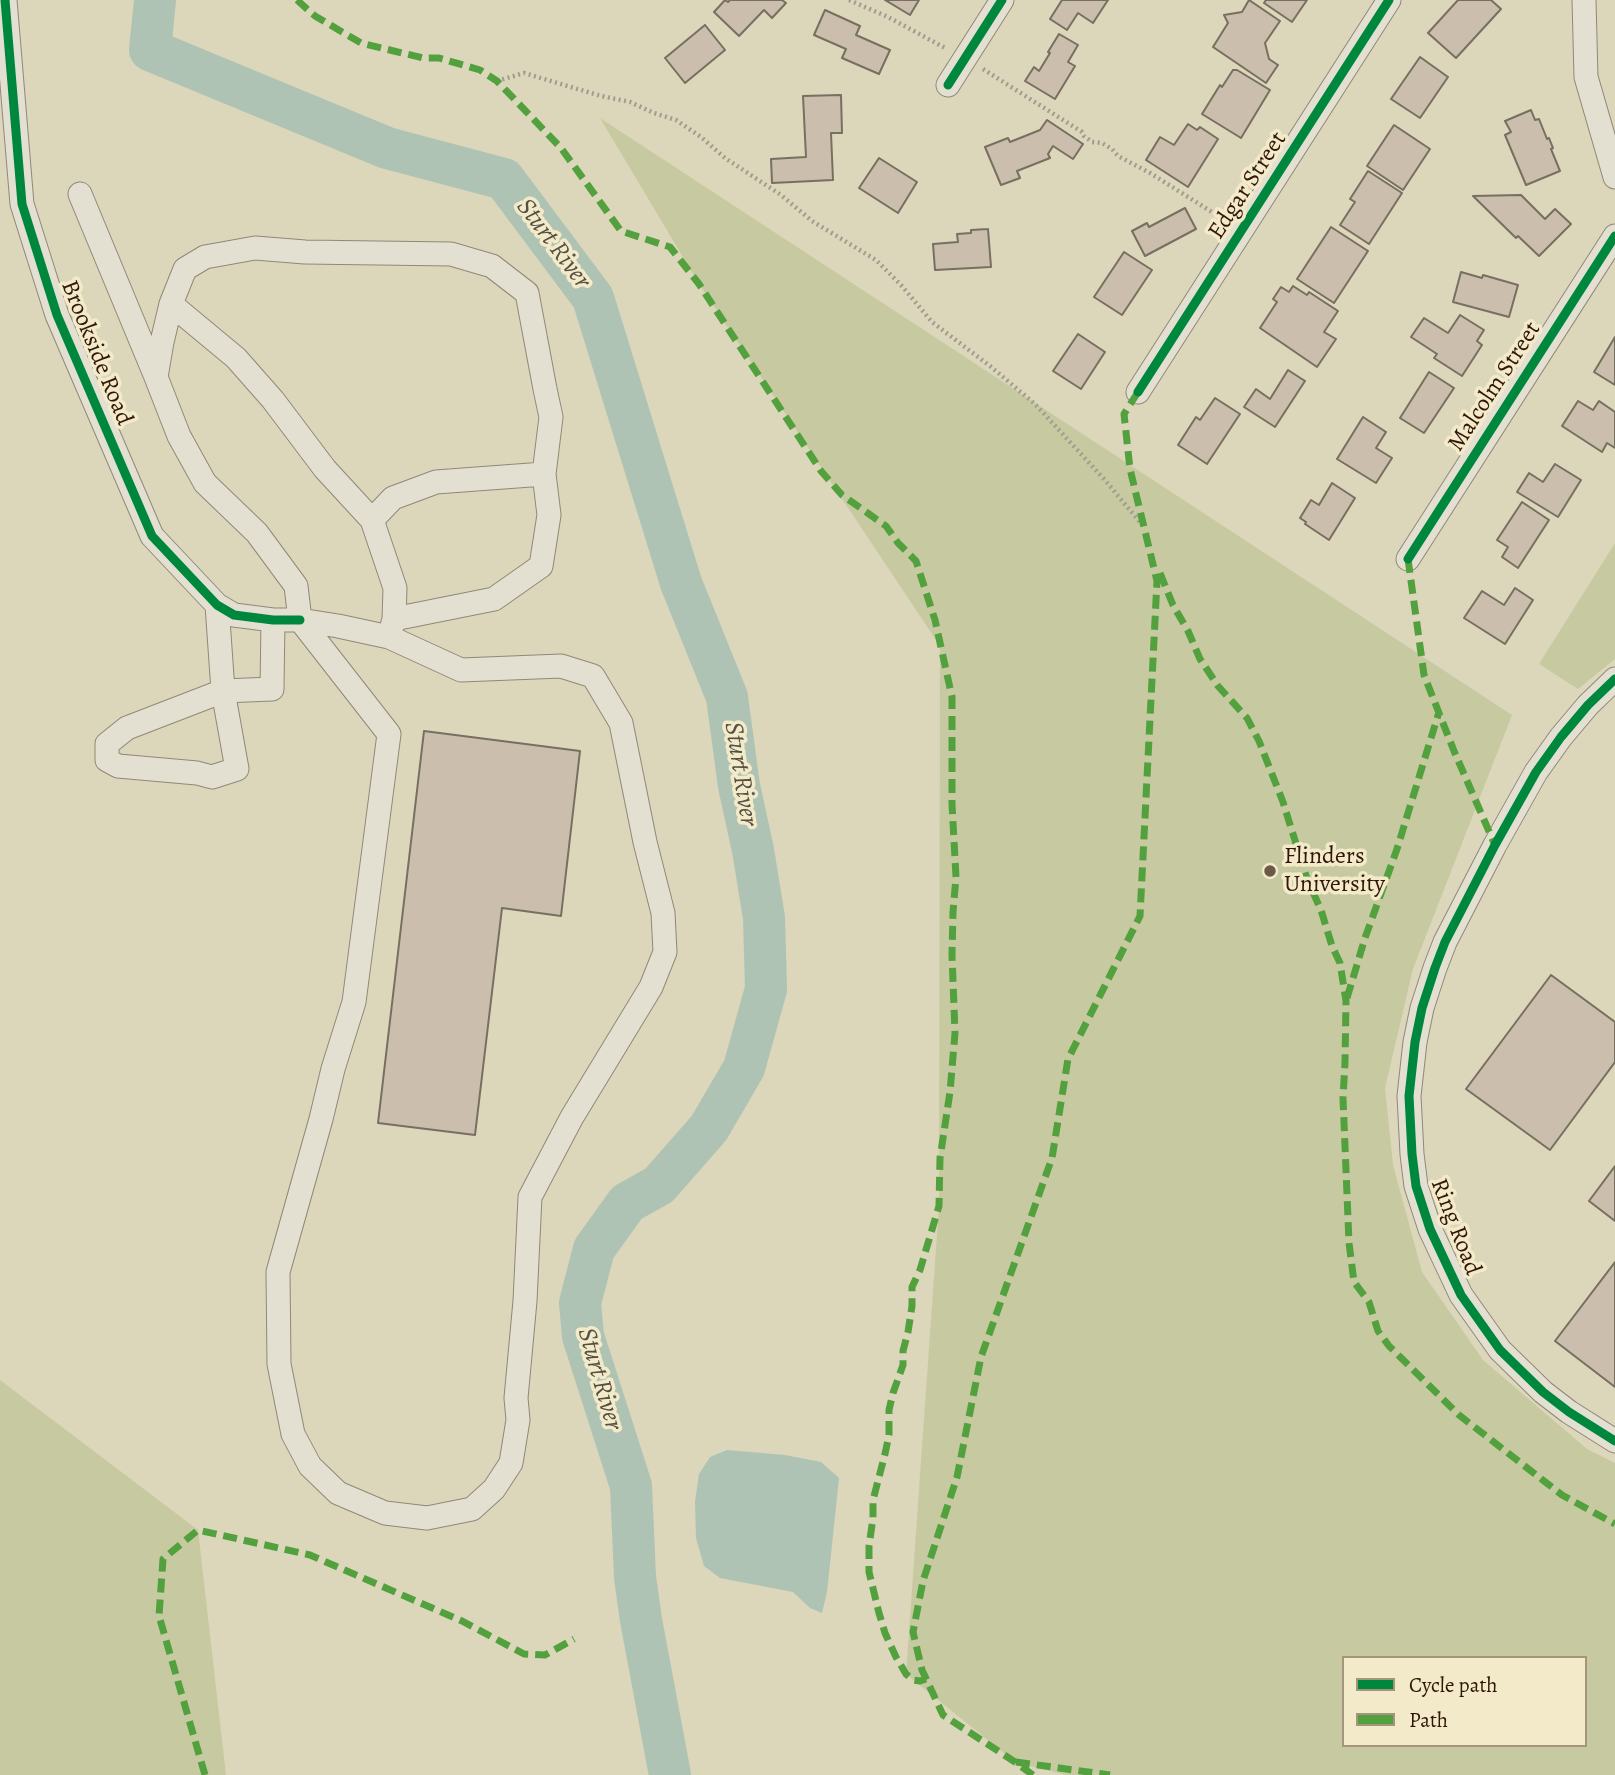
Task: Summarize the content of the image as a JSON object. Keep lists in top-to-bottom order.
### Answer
{
  "streets": {
    "street": [
      "Edgar Street",
      "Brookside Road",
      "Malcolm Street",
      "Ring Road"
    ]
  },
  "water": ["Sturt River"],
  "places": ["Flinders University"],
  "legend": ["Cycle path", "Path"]
}
